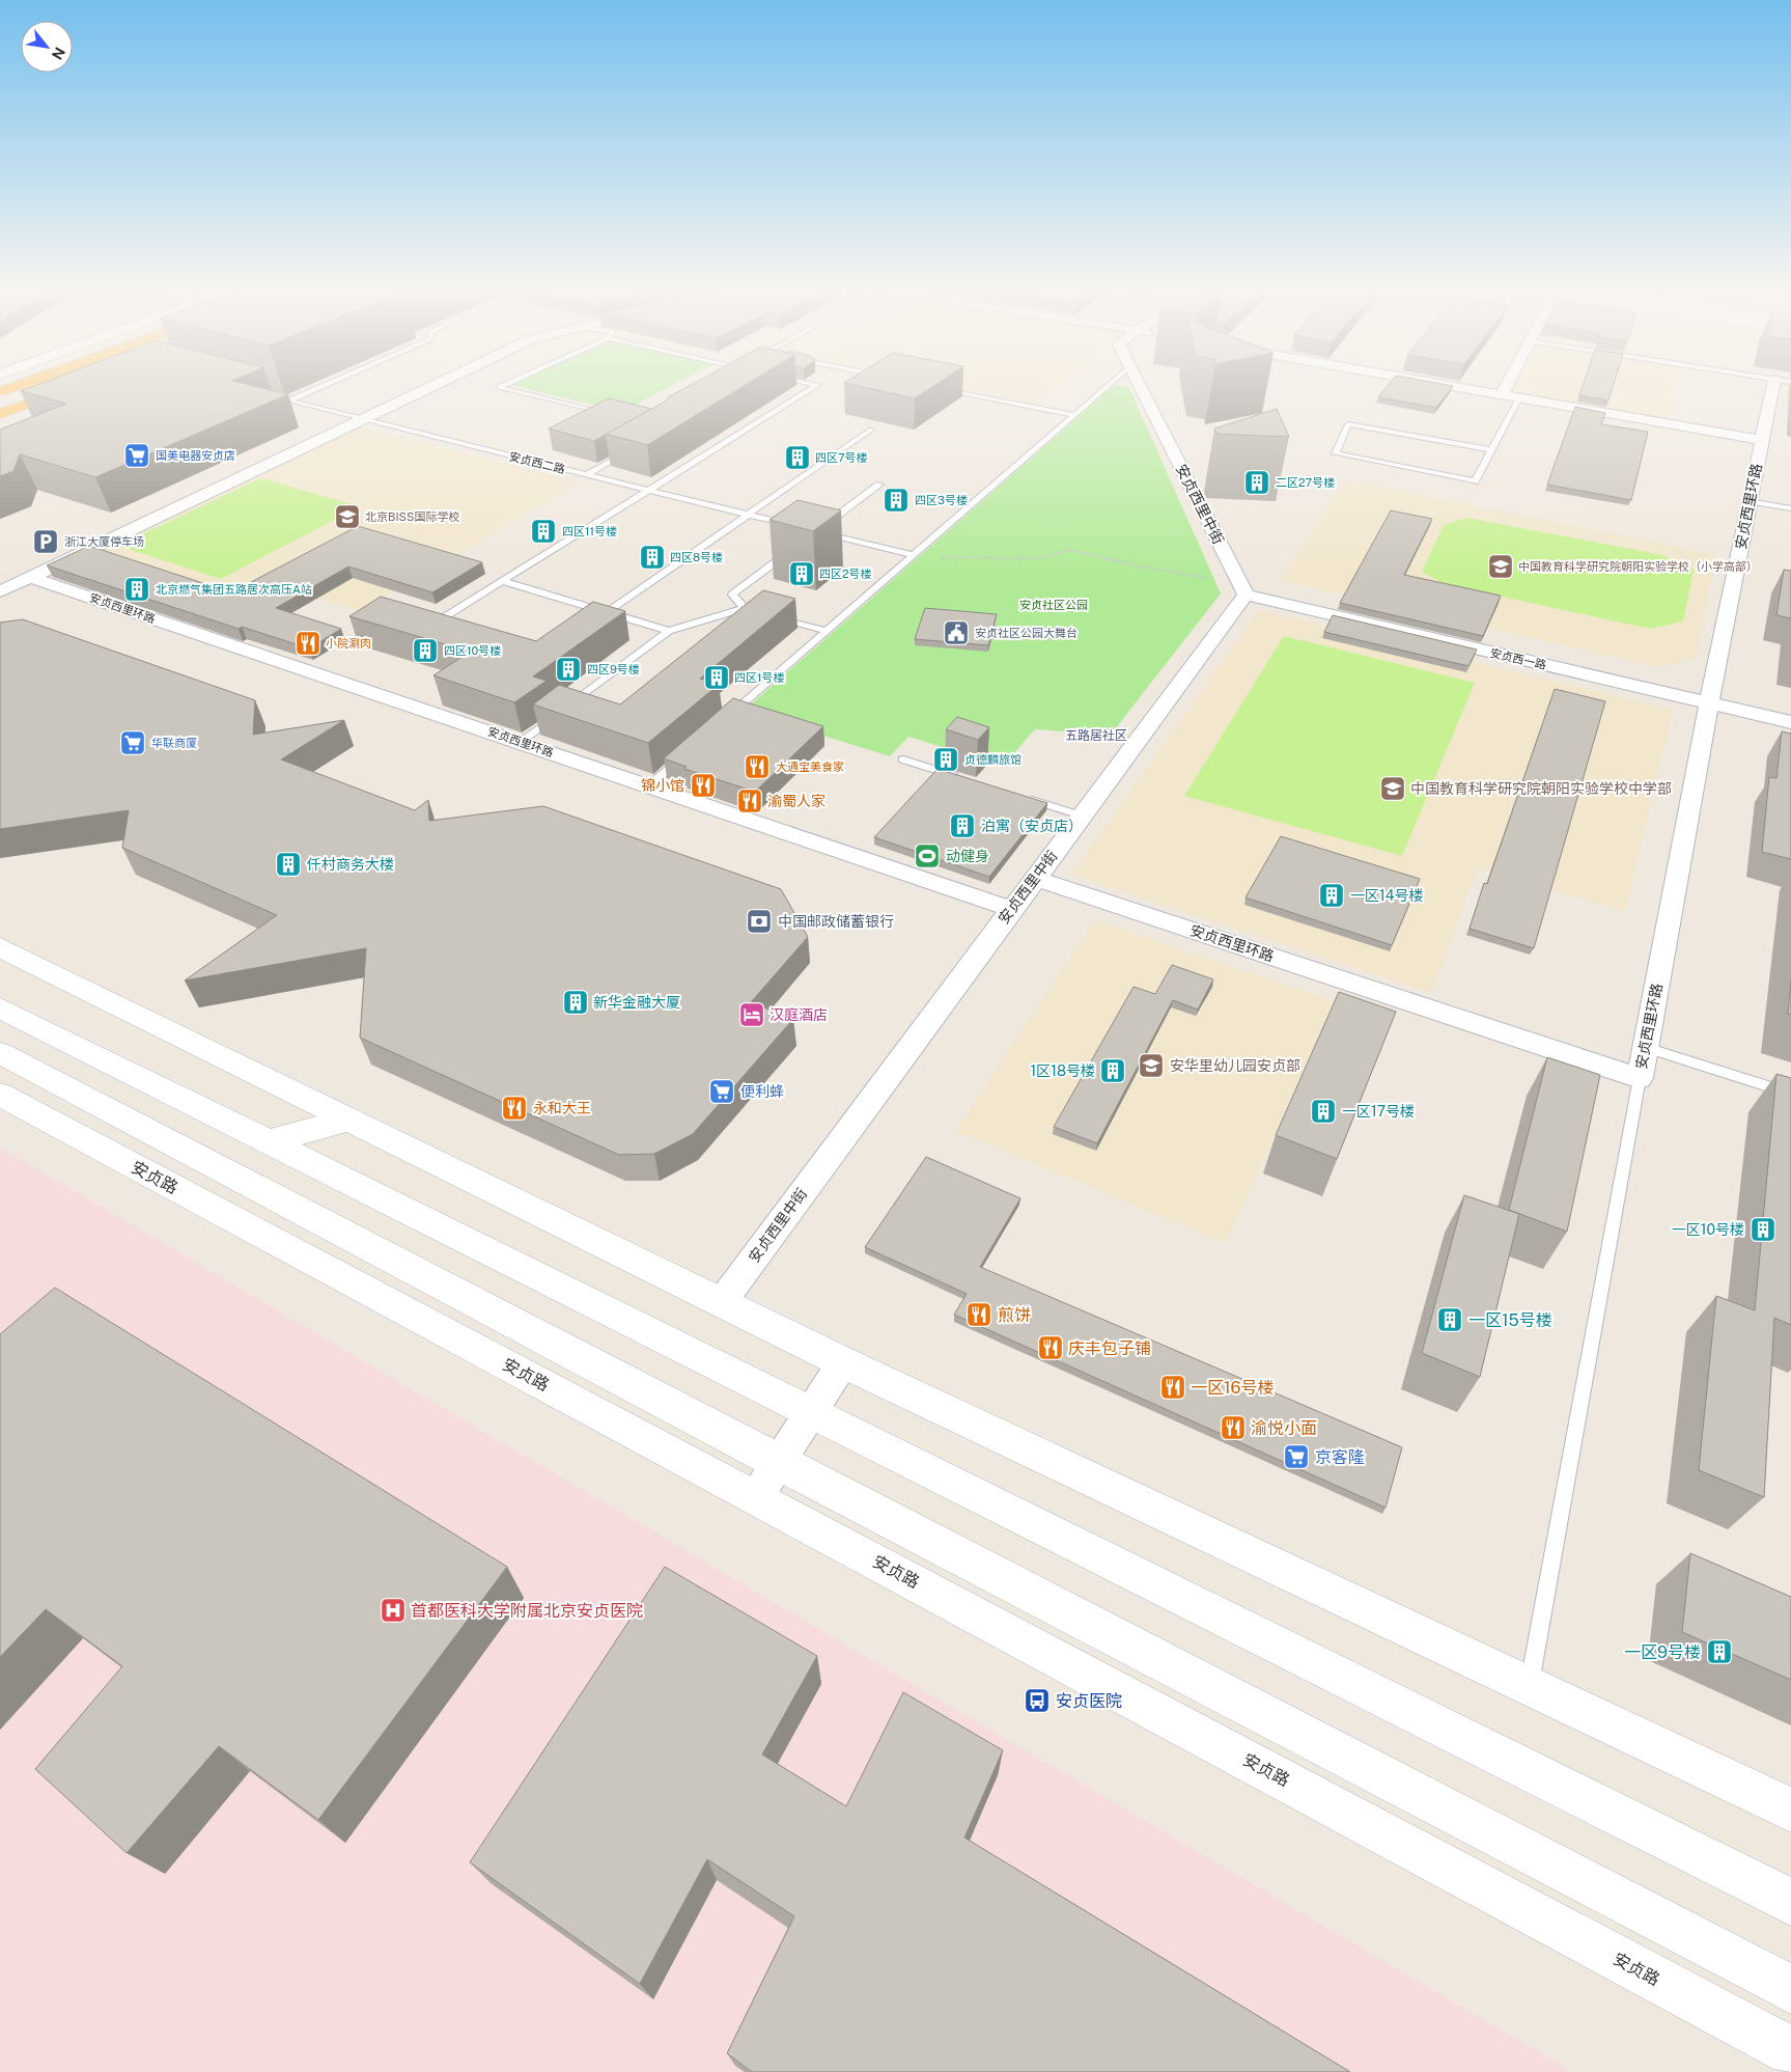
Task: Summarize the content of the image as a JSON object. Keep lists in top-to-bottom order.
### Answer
{
  "streets": {
    "street": [
      "安贞西里中街",
      "安贞西里环路",
      "安贞西一路",
      "安贞路"
    ],
    "lane": ["安贞西二路"]
  },
  "crossings": [
    ["安贞西里中街", "安贞西里环路"],
    ["安贞西里中街", "安贞西一路"],
    ["安贞西里环路", "安贞西一路"]
  ],
  "districts": ["五路居社区"],
  "parks": ["安贞社区公园"],
  "places": {
    "supermarket": [
      "国美电器安贞店",
      "华联商厦",
      "便利蜂",
      "京客隆"
    ],
    "building": [
      "四区7号楼",
      "二区27号楼",
      "四区3号楼",
      "四区11号楼",
      "四区8号楼",
      "四区2号楼",
      "北京燃气集团五路居次高压A站",
      "四区10号楼",
      "四区9号楼",
      "四区1号楼",
      "贞德麟旅馆",
      "泊寓（安贞店）",
      "仟村商务大楼",
      "一区14号楼",
      "新华金融大厦",
      "1区18号楼",
      "一区17号楼",
      "一区10号楼",
      "一区15号楼",
      "一区9号楼"
    ],
    "school or university": [
      "北京BISS国际学校",
      "中国教育科学研究院朝阳实验学校（小学高部）",
      "中国教育科学研究院朝阳实验学校中学部",
      "安华里幼儿园安贞部"
    ],
    "parking": ["浙江大厦停车场"],
    "public building": ["安贞社区公园大舞台"],
    "restaurant": [
      "小院涮肉",
      "大通宝美食家",
      "锦小馆",
      "渝蜀人家",
      "永和大王",
      "煎饼",
      "庆丰包子铺",
      "一区16号楼",
      "渝悦小面"
    ],
    "sports": ["动健身"],
    "bank": ["中国邮政储蓄银行"],
    "hotel": ["汉庭酒店"],
    "hospital": ["首都医科大学附属北京安贞医院"],
    "bus stop": ["安贞医院"]
  },
  "north": "bottom right"
}
